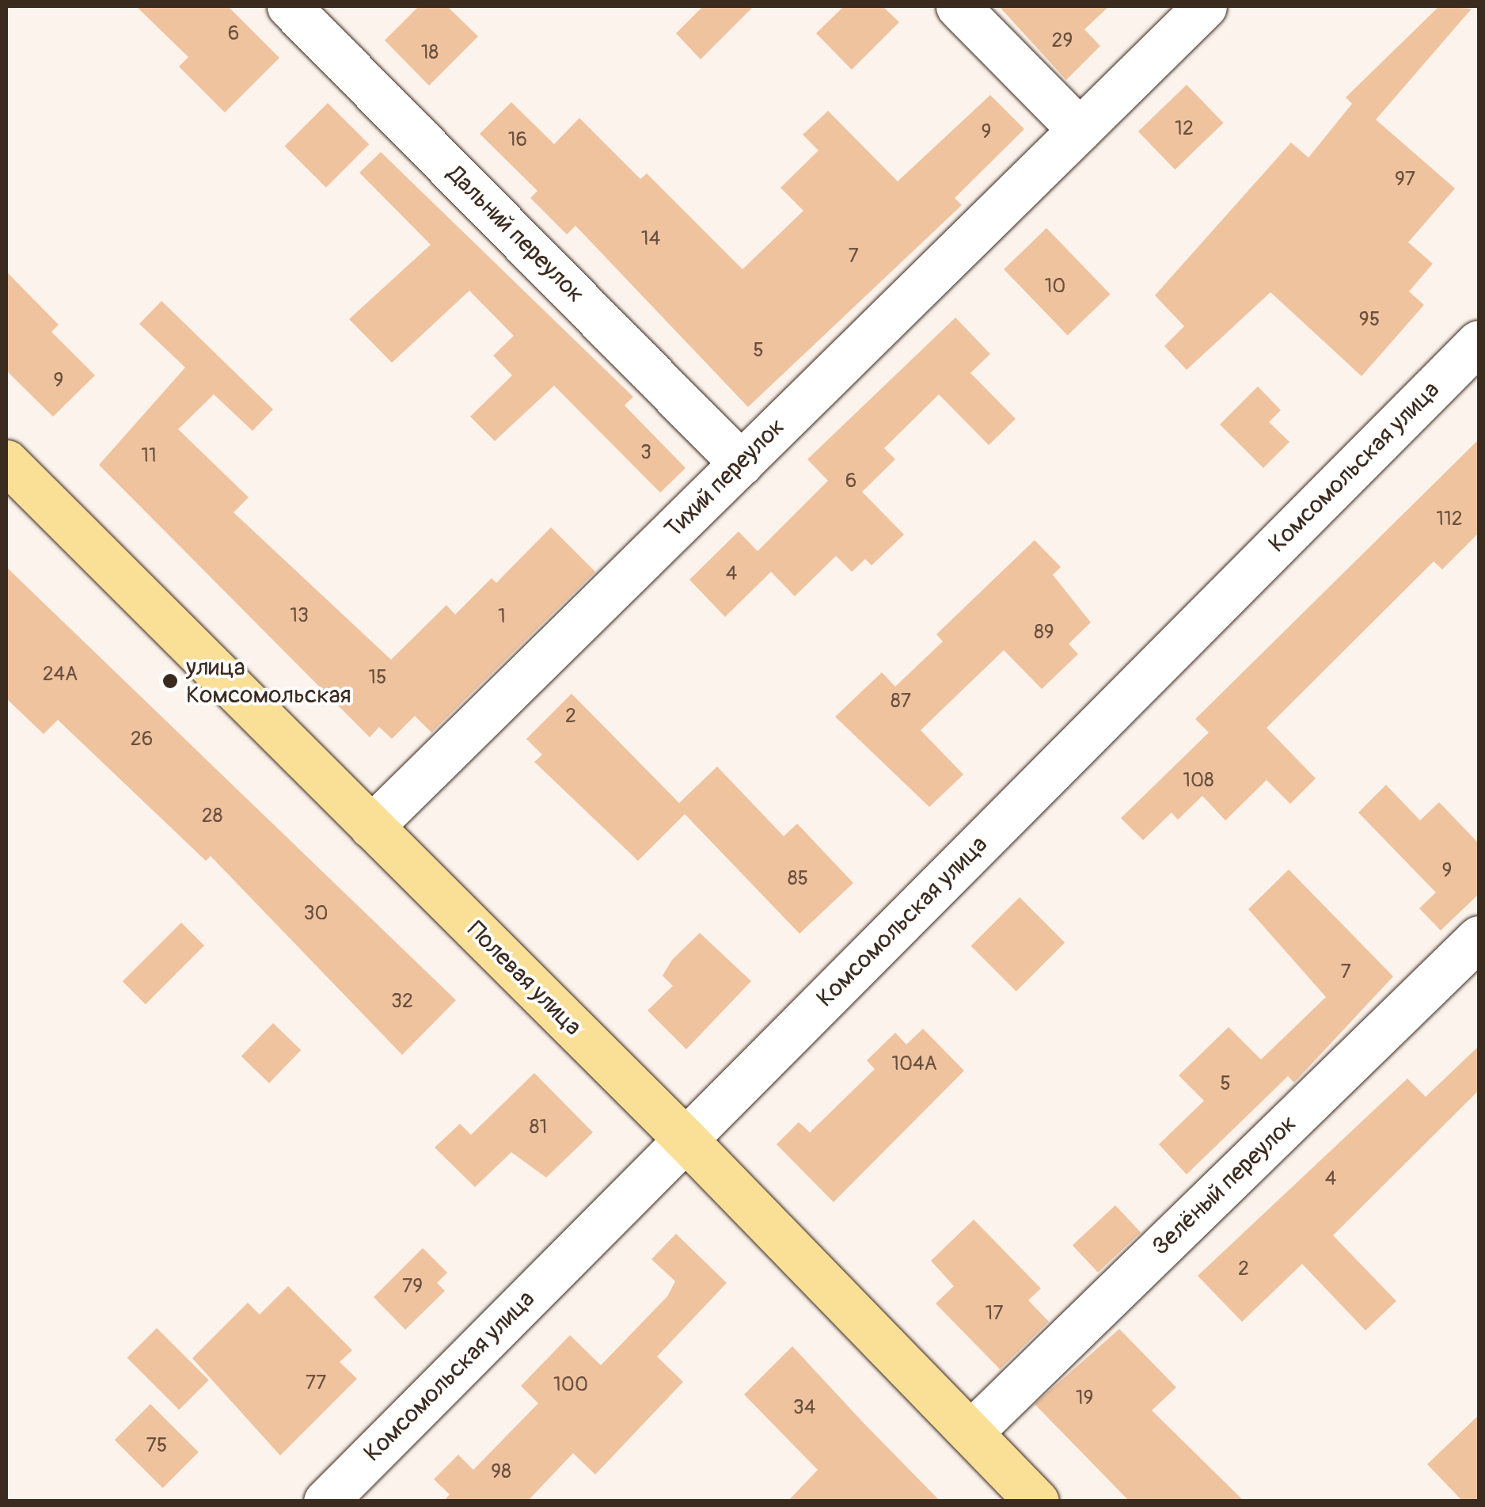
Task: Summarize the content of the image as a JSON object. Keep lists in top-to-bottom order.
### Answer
{
  "streets": {
    "main road": ["Полевая улица"],
    "street": [
      "Дальний переулок",
      "Комсомольская улица",
      "Тихий переулок",
      "Зелёный переулок"
    ]
  },
  "crossings": [
    ["Дальний переулок", "Тихий переулок"],
    ["Комсомольская улица", "Полевая улица"],
    ["Тихий переулок", "Полевая улица"],
    ["Полевая улица", "Зелёный переулок"]
  ],
  "places": ["улица Комсомольская"],
  "house_numbers": [
    "6",
    "29",
    "18",
    "12",
    "9",
    "16",
    "97",
    "14",
    "7",
    "10",
    "95",
    "5",
    "9",
    "3",
    "11",
    "6",
    "112",
    "4",
    "13",
    "1",
    "89",
    "24А",
    "15",
    "87",
    "2",
    "26",
    "108",
    "28",
    "9",
    "85",
    "30",
    "7",
    "32",
    "104А",
    "5",
    "81",
    "4",
    "2",
    "79",
    "17",
    "77",
    "100",
    "19",
    "34",
    "75",
    "98"
  ]
}
